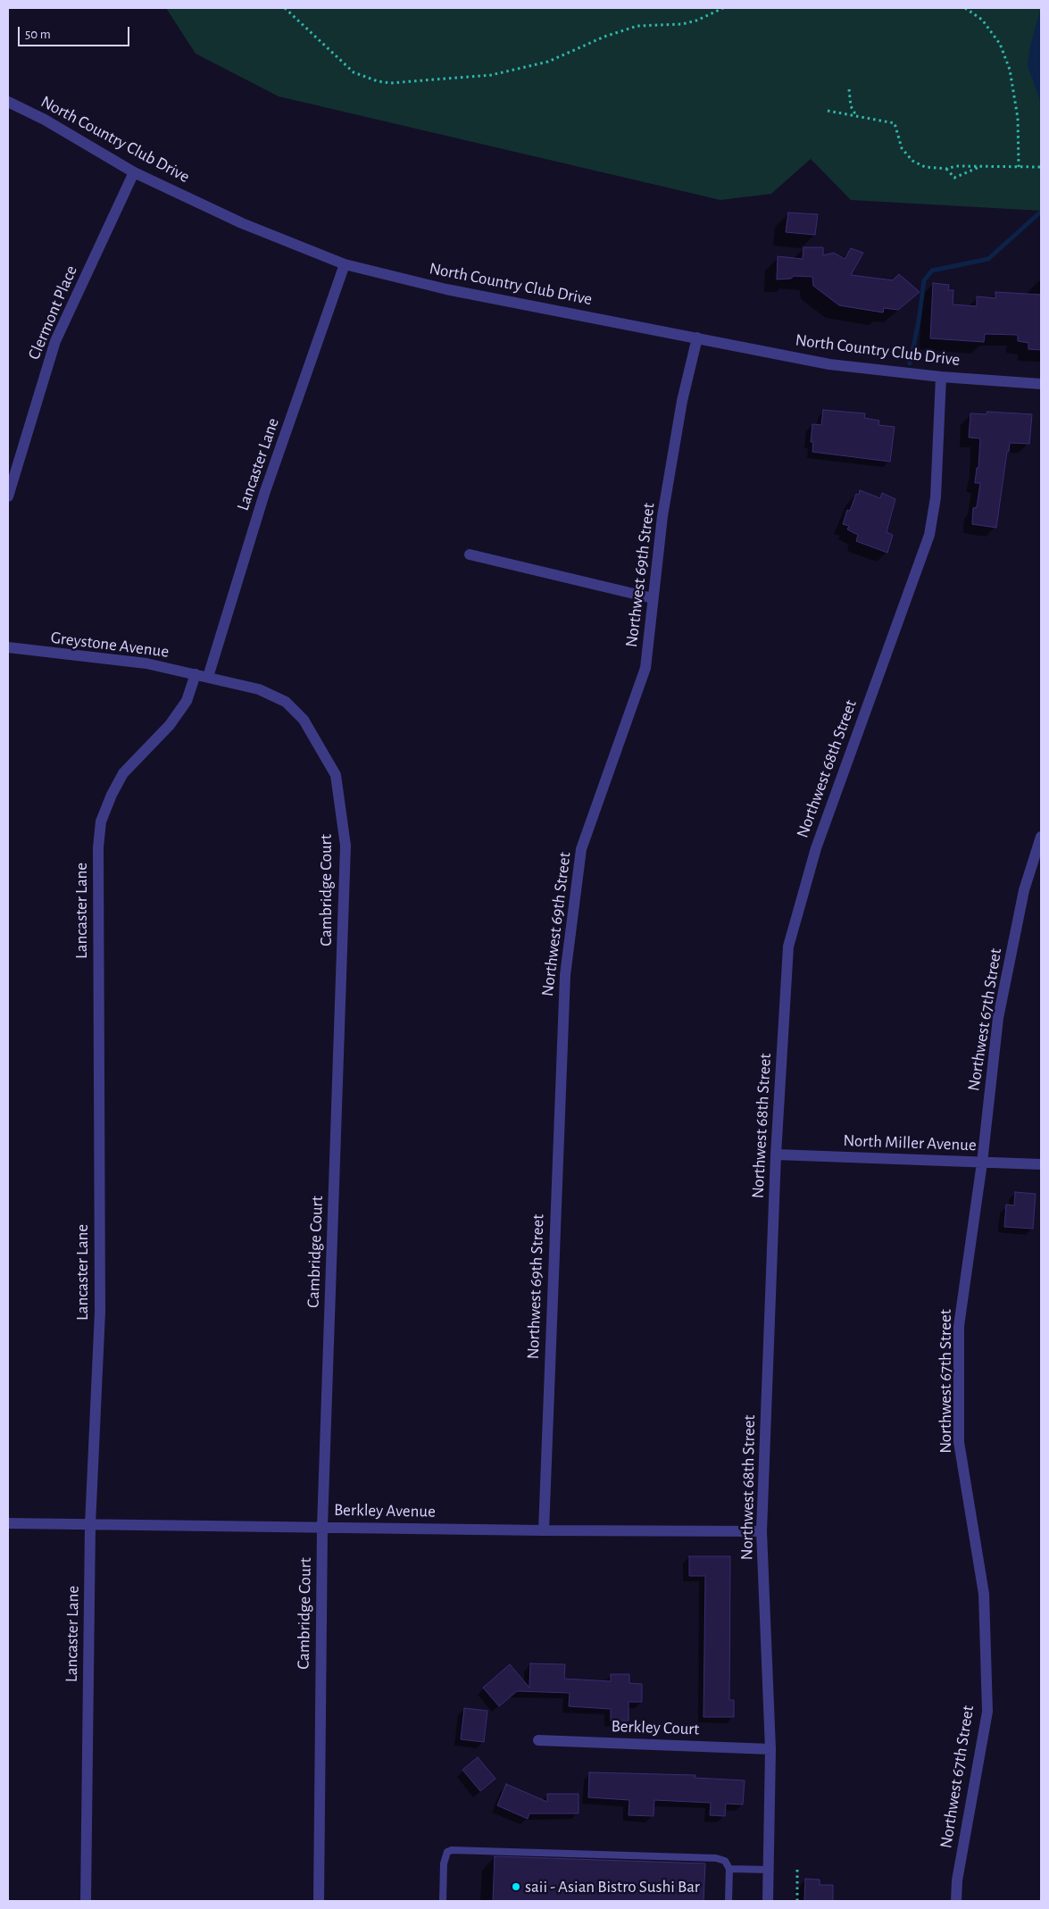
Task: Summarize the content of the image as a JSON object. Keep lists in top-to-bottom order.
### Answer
{
  "streets": {
    "street": [
      "North Country Club Drive",
      "Clermont Place",
      "Lancaster Lane",
      "Northwest 69th Street",
      "Greystone Avenue",
      "Northwest 68th Street",
      "Cambridge Court",
      "Northwest 67th Street",
      "North Miller Avenue",
      "Berkley Avenue",
      "Berkley Court"
    ]
  },
  "crossings": [
    ["North Country Club Drive", "Clermont Place"],
    ["North Country Club Drive", "Lancaster Lane"],
    ["North Country Club Drive", "Northwest 69th Street"],
    ["North Country Club Drive", "Northwest 68th Street"],
    ["Lancaster Lane", "Greystone Avenue"],
    ["Lancaster Lane", "Cambridge Court"],
    ["Lancaster Lane", "Berkley Avenue"],
    ["Northwest 69th Street", "Berkley Avenue"],
    ["Greystone Avenue", "Cambridge Court"],
    ["Northwest 68th Street", "North Miller Avenue"],
    ["Northwest 68th Street", "Berkley Avenue"],
    ["Northwest 68th Street", "Berkley Court"],
    ["Cambridge Court", "Berkley Avenue"],
    ["Northwest 67th Street", "North Miller Avenue"]
  ],
  "places": ["saii - Asian Bistro Sushi Bar"],
  "scale_bar": "50 m"
}
